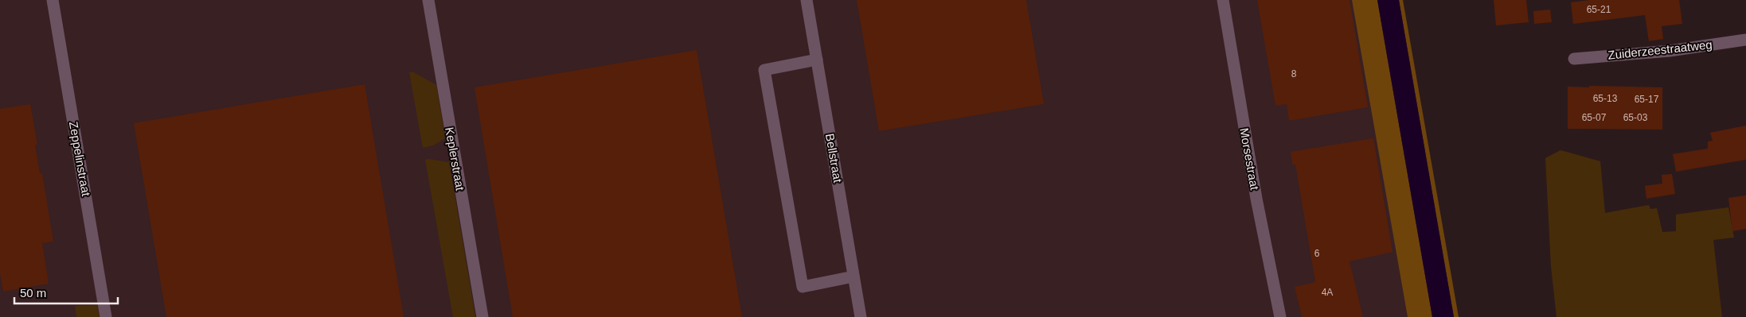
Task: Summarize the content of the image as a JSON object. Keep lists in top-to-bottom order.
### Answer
{
  "streets": {
    "street": [
      "Zuiderzeestraatweg",
      "Bellstraat",
      "Zeppelinstraat",
      "Keplerstraat",
      "Morsestraat"
    ]
  },
  "house_numbers": [
    "65-21",
    "8",
    "65-13",
    "65-17",
    "65-07",
    "65-03",
    "6",
    "4A"
  ],
  "scale_bar": "50 m"
}
